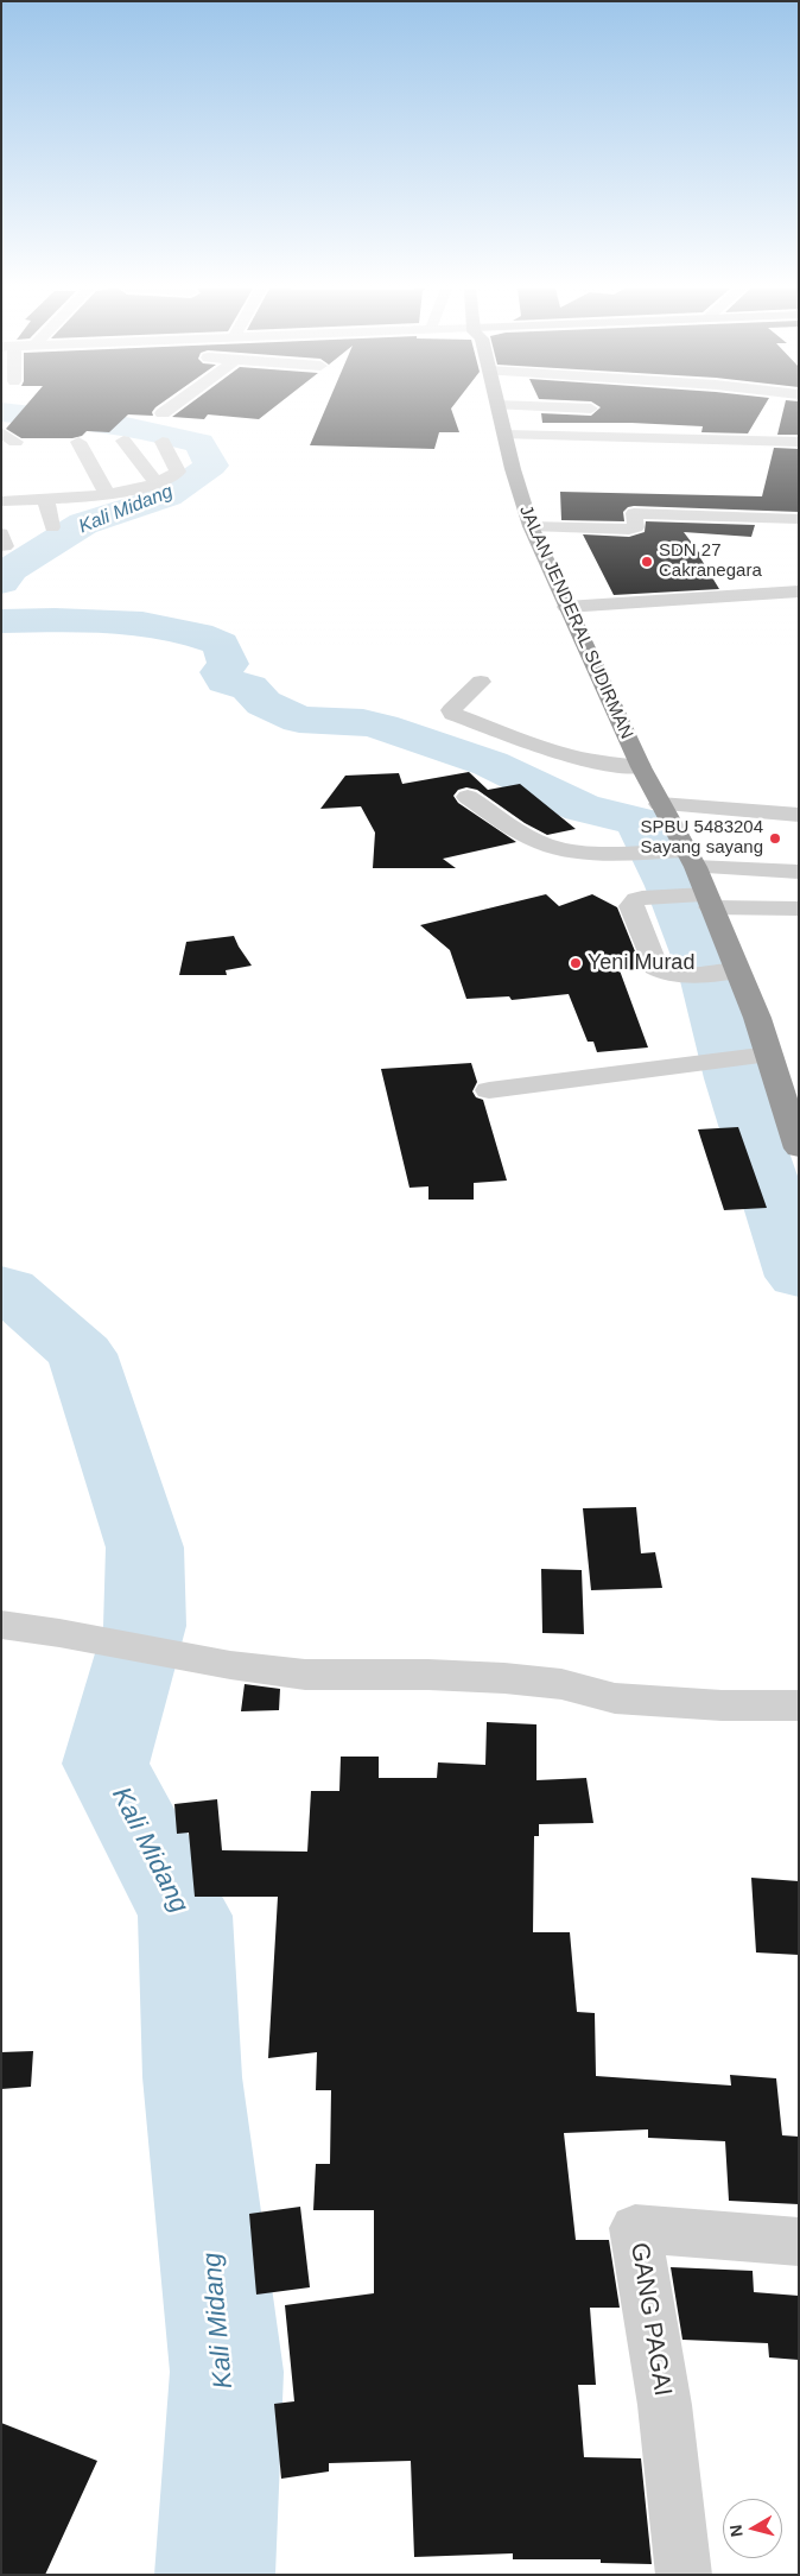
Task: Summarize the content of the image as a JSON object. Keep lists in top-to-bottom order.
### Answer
{
  "streets": {
    "highway": ["JALAN JENDERAL SUDIRMAN"],
    "street": ["GANG PAGAI"]
  },
  "water": ["Kali Midang"],
  "places": ["SDN 27 Cakranegara", "SPBU 5483204 Sayang sayang", "Yeni Murad"],
  "north": "left"
}
